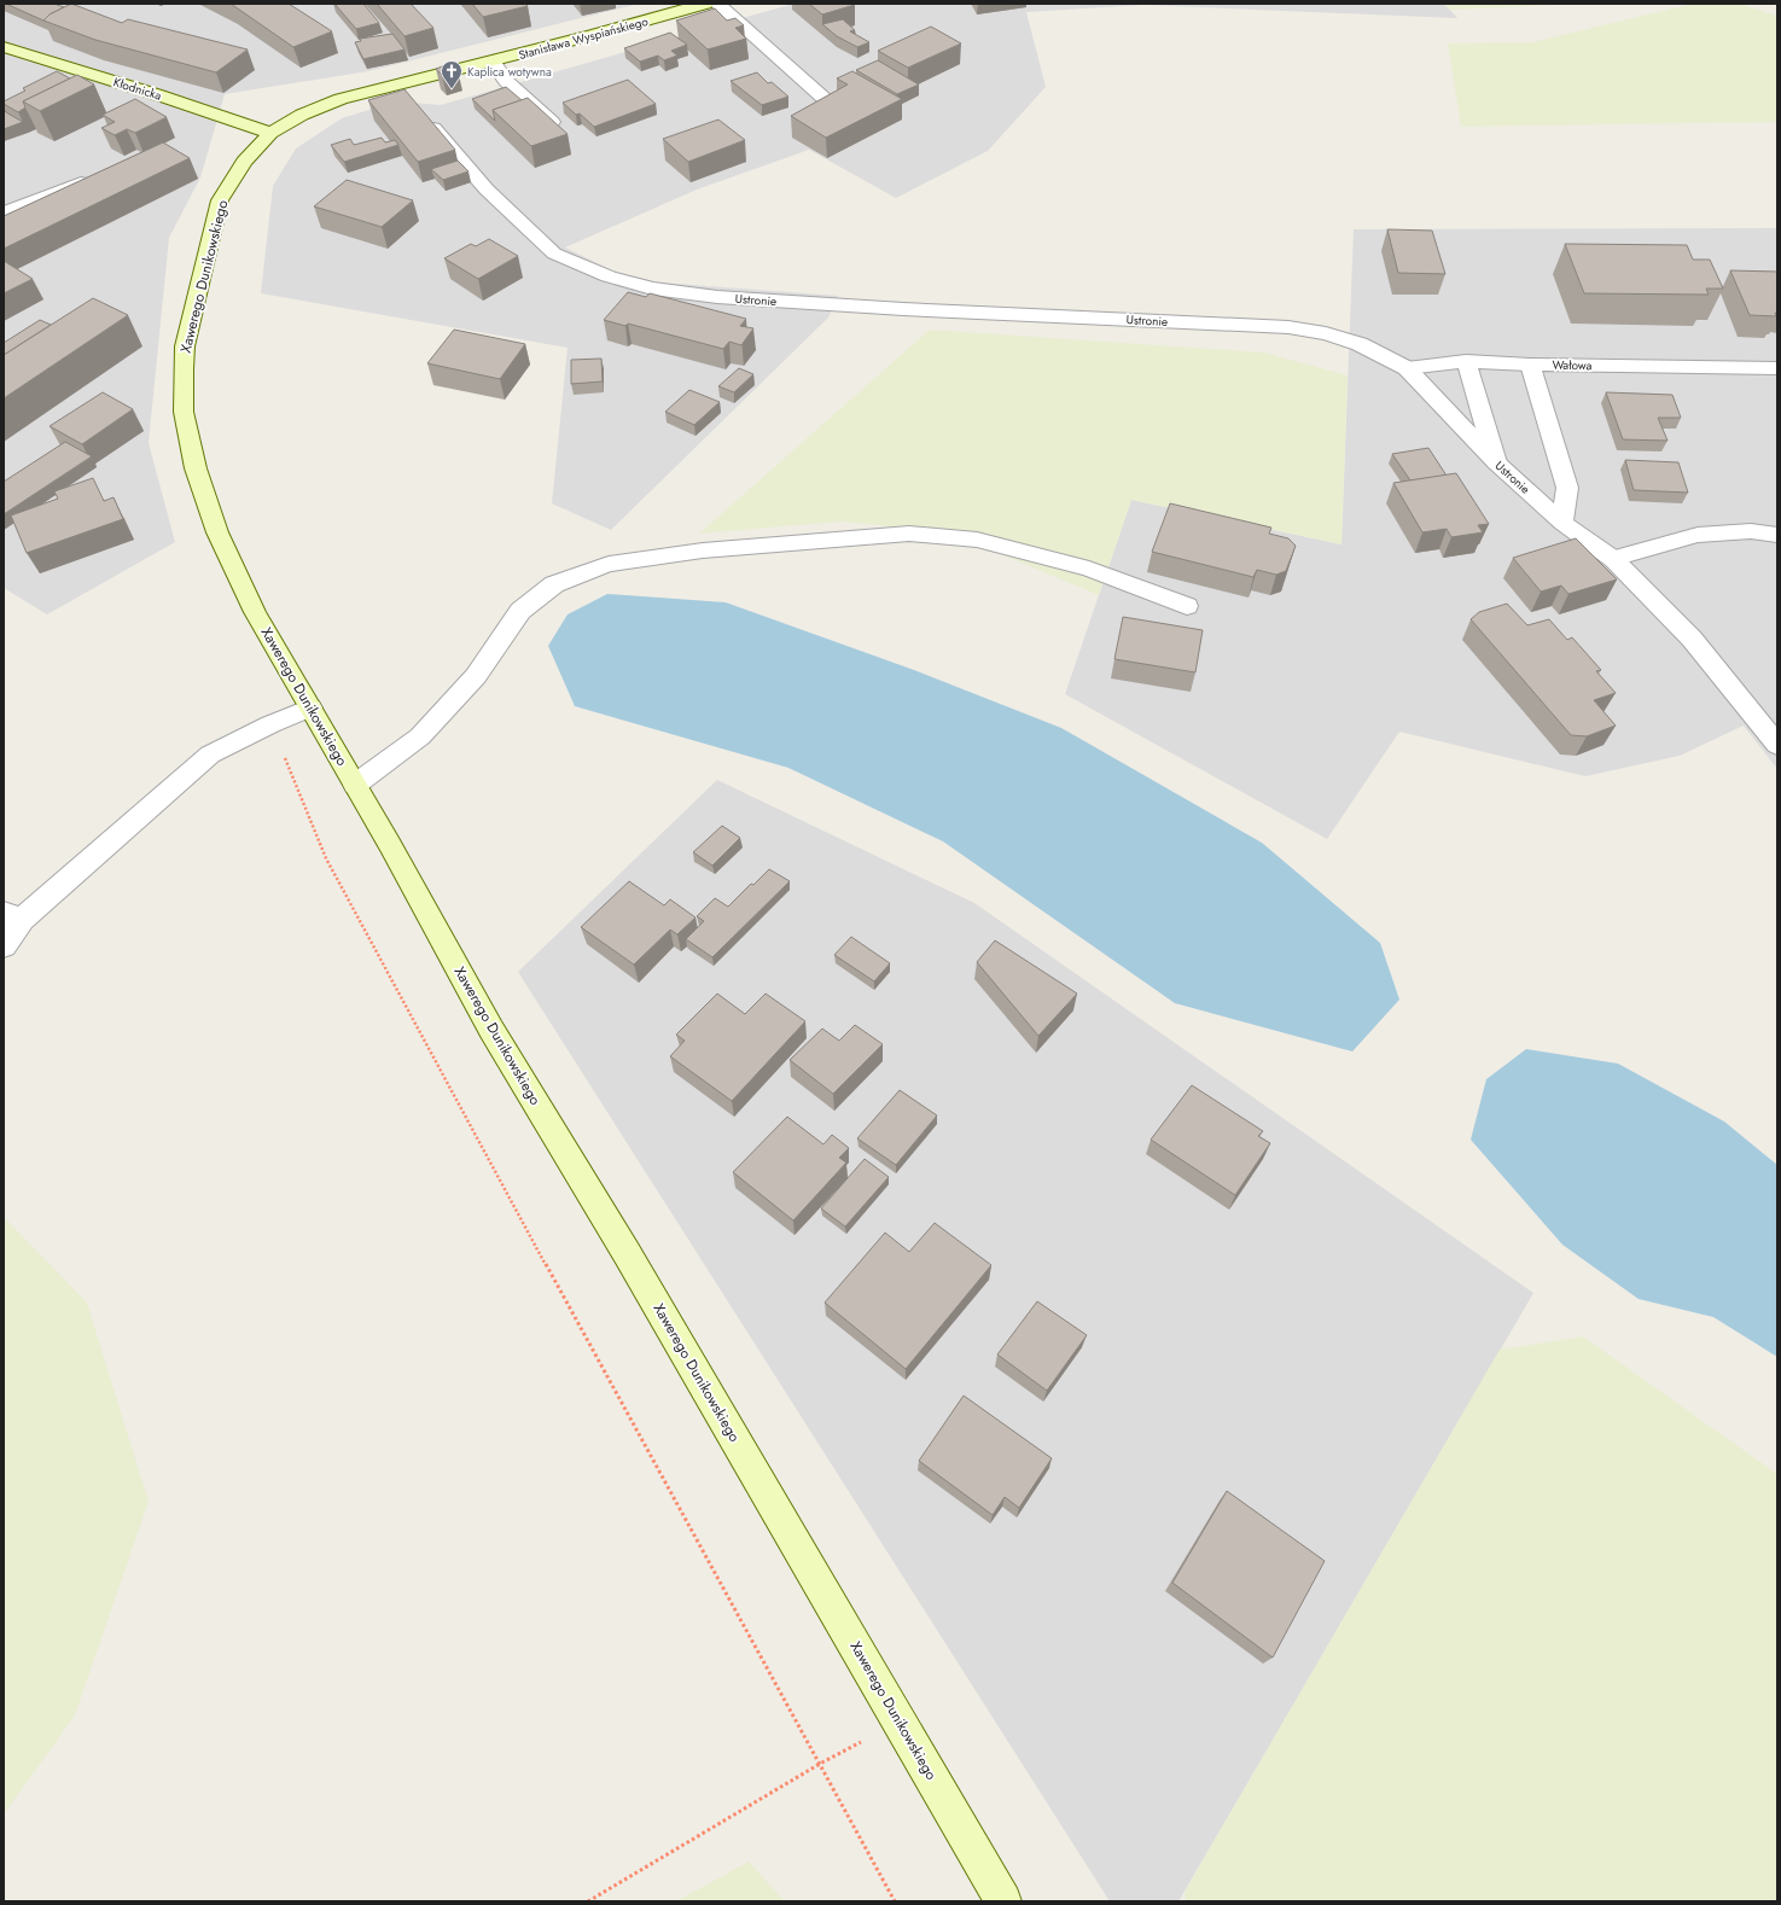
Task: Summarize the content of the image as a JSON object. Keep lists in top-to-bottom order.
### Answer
{
  "streets": {
    "main road": ["Stanisława Wyspiańskiego", "Kłodnicka", "Xawerego Dunikowskiego"],
    "street": ["Ustronie", "Wałowa"]
  },
  "crossings": [
    ["Stanisława Wyspiańskiego", "Kłodnicka"],
    ["Stanisława Wyspiańskiego", "Xawerego Dunikowskiego"],
    ["Kłodnicka", "Xawerego Dunikowskiego"],
    ["Ustronie", "Wałowa"]
  ],
  "places": {
    "church": ["Kaplica wotywna"]
  }
}
